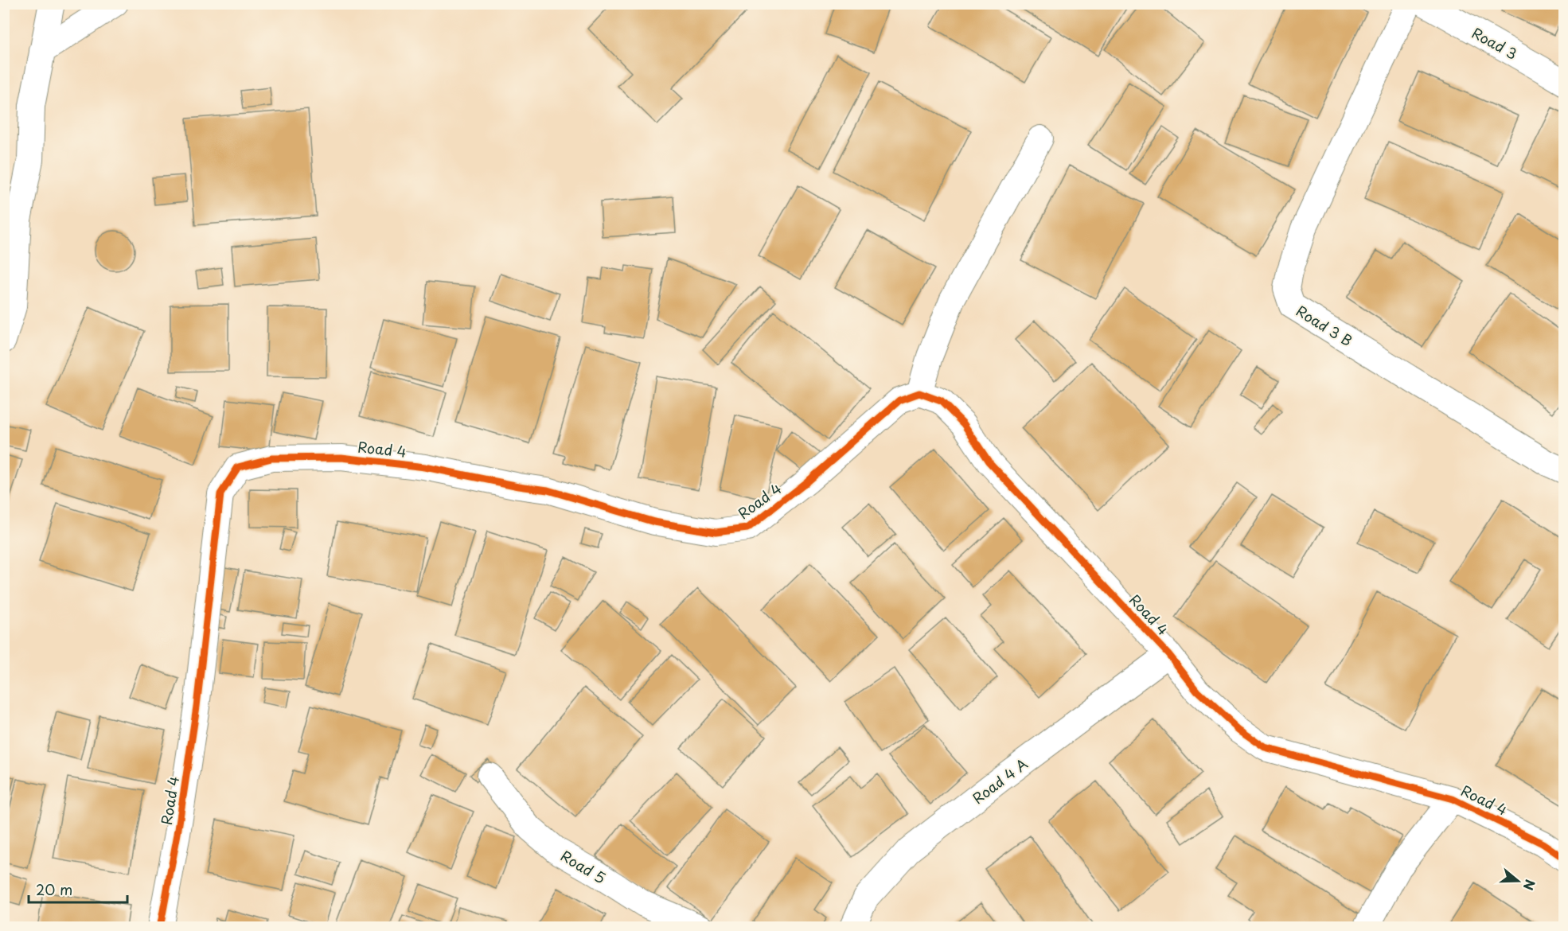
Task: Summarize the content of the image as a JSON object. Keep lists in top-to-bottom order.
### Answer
{
  "streets": {
    "street": [
      "Road 3",
      "Road 3 B",
      "Road 4",
      "Road 4 A",
      "Road 5"
    ]
  },
  "crossings": [
    ["Road 4", "Road 4 A"]
  ],
  "scale_bar": "20 m",
  "north": "right"
}
